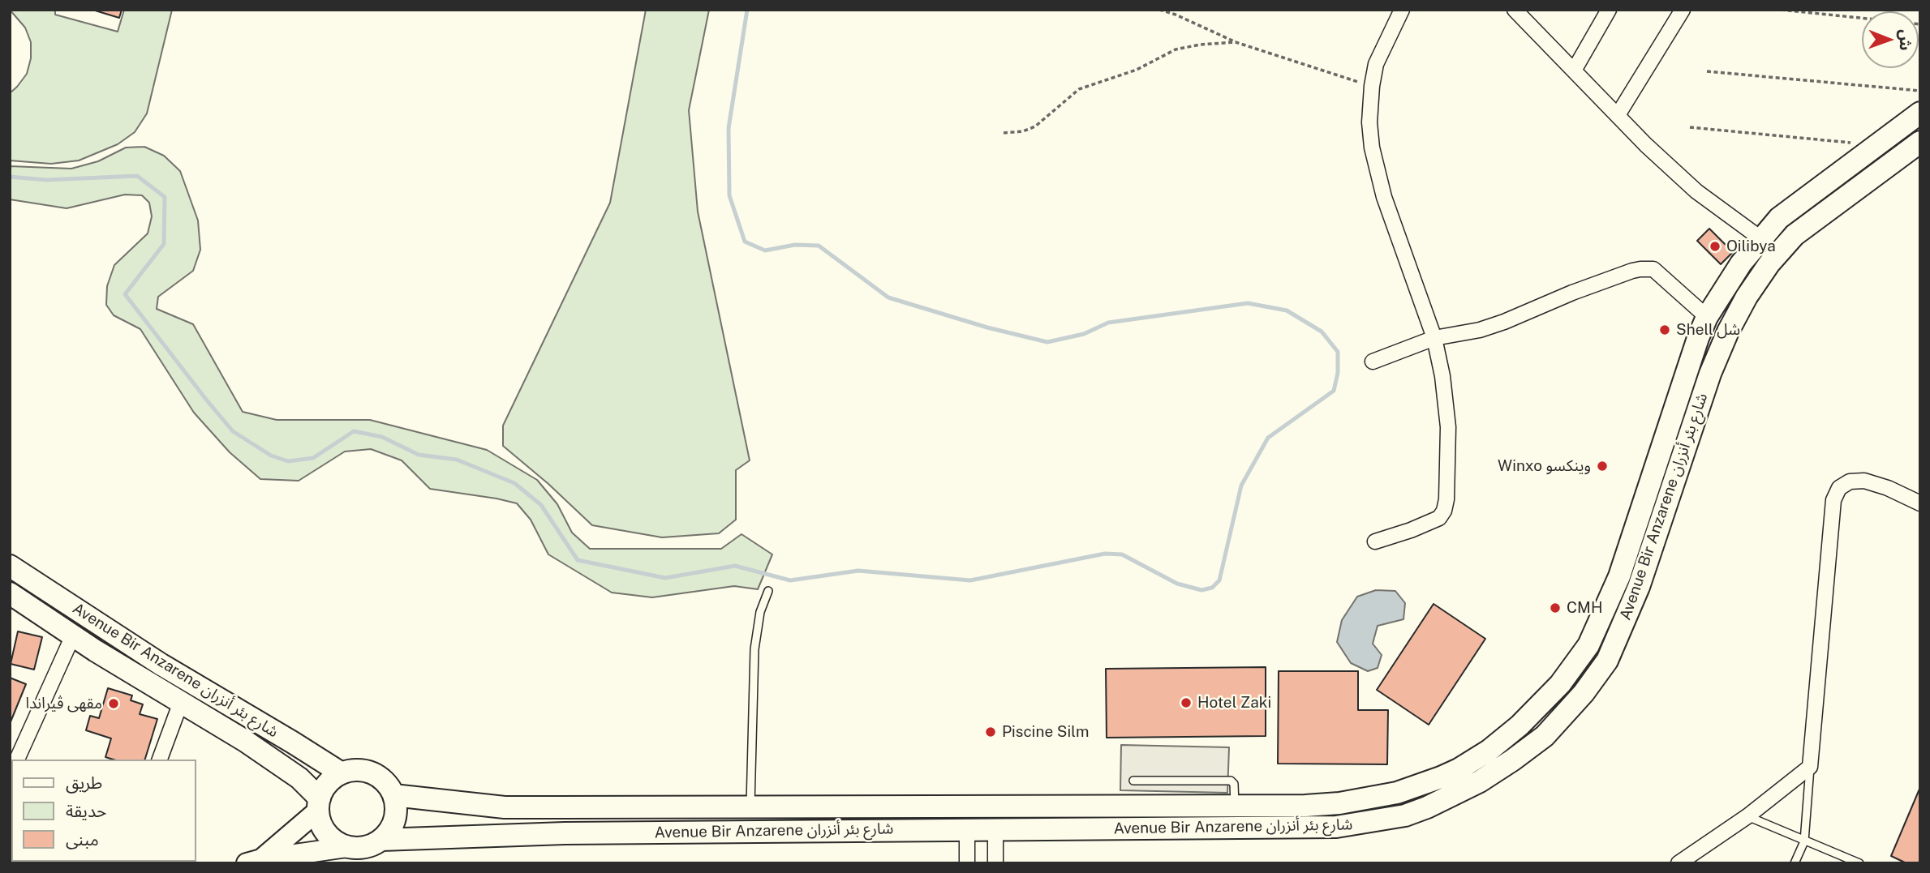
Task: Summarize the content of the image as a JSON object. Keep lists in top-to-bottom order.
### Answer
{
  "streets": {
    "main road": ["Avenue Bir Anzarene شارع بئر أنزران"]
  },
  "places": [
    "Oilibya",
    "Shell شل",
    "Winxo وينكسو",
    "CMH",
    "Hotel Zaki",
    "مقهى ڤيراندا",
    "Piscine Silm"
  ],
  "legend": ["طريق", "حديقة", "مبنى"],
  "north": "right"
}
